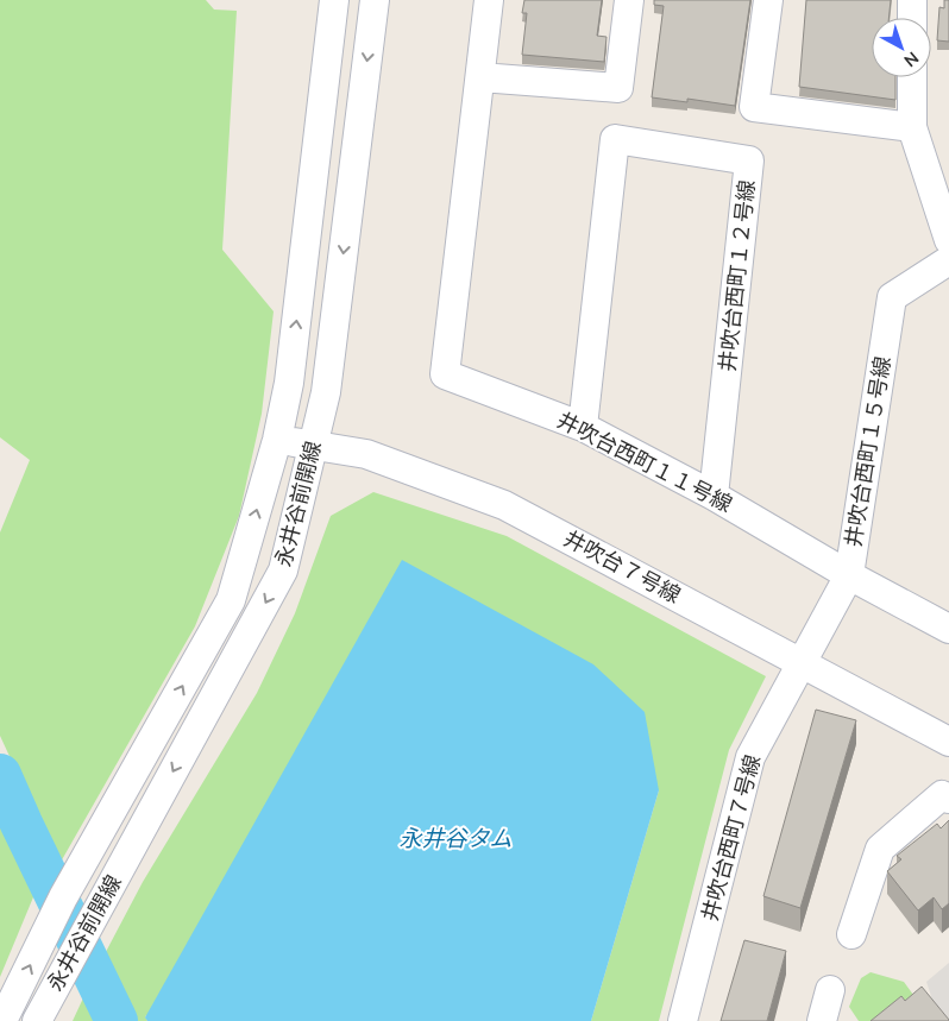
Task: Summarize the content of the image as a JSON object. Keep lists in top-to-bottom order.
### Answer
{
  "streets": {
    "street": [
      "井吹台西町１２号線",
      "井吹台西町１５号線",
      "井吹台西町１１号線",
      "永井谷前開線",
      "井吹台７号線",
      "井吹台西町７号線"
    ]
  },
  "crossings": [
    ["井吹台西町１２号線", "井吹台西町１１号線"],
    ["井吹台西町１５号線", "井吹台西町１１号線"],
    ["井吹台西町１５号線", "井吹台７号線"],
    ["井吹台西町１５号線", "井吹台西町７号線"],
    ["永井谷前開線", "井吹台７号線"],
    ["井吹台７号線", "井吹台西町７号線"]
  ],
  "water": ["永井谷タム"],
  "north": "bottom right"
}
